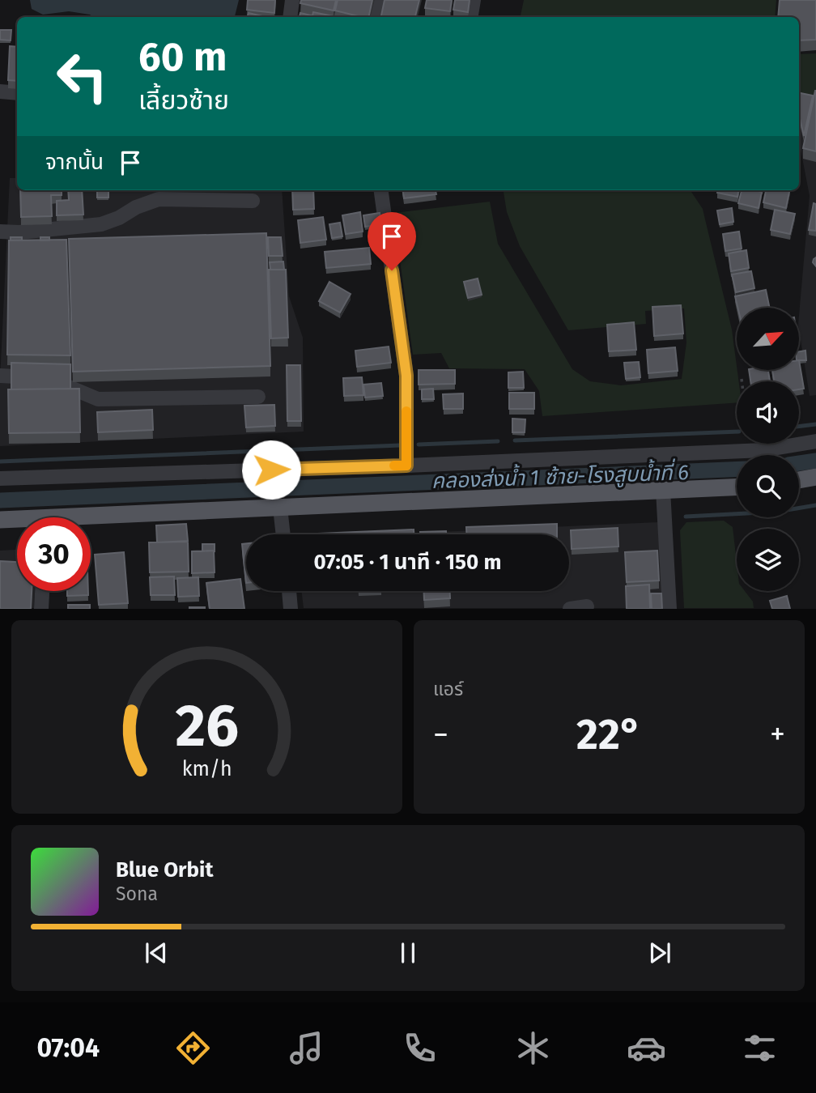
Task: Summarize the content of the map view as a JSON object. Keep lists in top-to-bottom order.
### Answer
{
  "water": ["คลองส่งน้ำ 1 ซ้าย-โรงสูบน้ำที่ 6"],
  "north": "top right",
  "page": {
    "turn": ["60 m", "เลี้ยวซ้าย"],
    "then": "จากนั้น",
    "limit": "30",
    "trip": "07:05 · 1 นาที · 150 m",
    "tile": "แอร์",
    "heat": ["−", "22°", "+"],
    "song": ["Blue Orbit", "Sona"],
    "tabs": "07:04",
    "gauge": ["26", "km/h"]
  }
}
